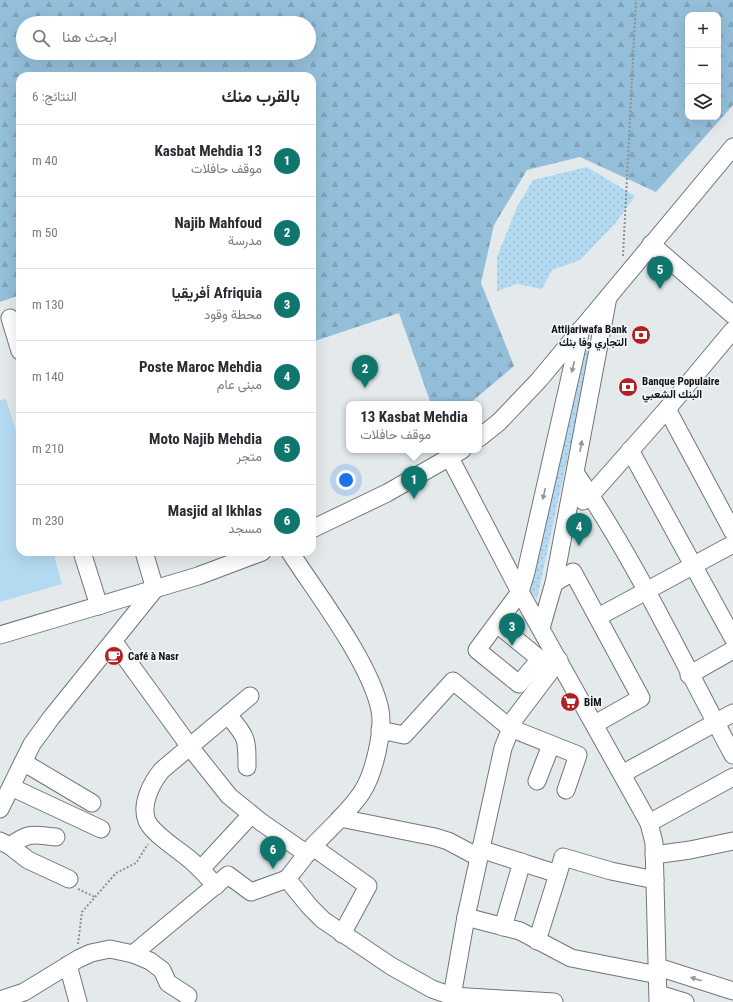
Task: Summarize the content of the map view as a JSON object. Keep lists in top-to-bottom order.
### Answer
{
  "places": {
    "bank": ["Attijariwafa Bank التجاري وفا بنك", "Banque Populaire البنك الشعبي"],
    "cafe": ["Café à Nasr"],
    "supermarket": ["BİM"]
  },
  "page": {
    "map_buttons": ["+", "−"],
    "search": "ابحث هنا",
    "heading": ["بالقرب منك", "النتائج: 6"],
    "list": [
      {
        "mark": "1",
        "name": "13 Kasbat Mehdia",
        "note": "موقف حافلات",
        "value": "40 m"
      },
      {
        "mark": "2",
        "name": "Najib Mahfoud",
        "note": "مدرسة",
        "value": "50 m"
      },
      {
        "mark": "3",
        "name": "Afriquia أفريقيا",
        "note": "محطة وقود",
        "value": "130 m"
      },
      {
        "mark": "4",
        "name": "Poste Maroc Mehdia",
        "note": "مبنى عام",
        "value": "140 m"
      },
      {
        "mark": "5",
        "name": "Moto Najib Mehdia",
        "note": "متجر",
        "value": "210 m"
      },
      {
        "mark": "6",
        "name": "Masjid al Ikhlas",
        "note": "مسجد",
        "value": "230 m"
      }
    ],
    "pins": [
      "5",
      "2",
      "1",
      "4",
      "3",
      "6"
    ],
    "popup": ["13 Kasbat Mehdia", "موقف حافلات"]
  }
}
